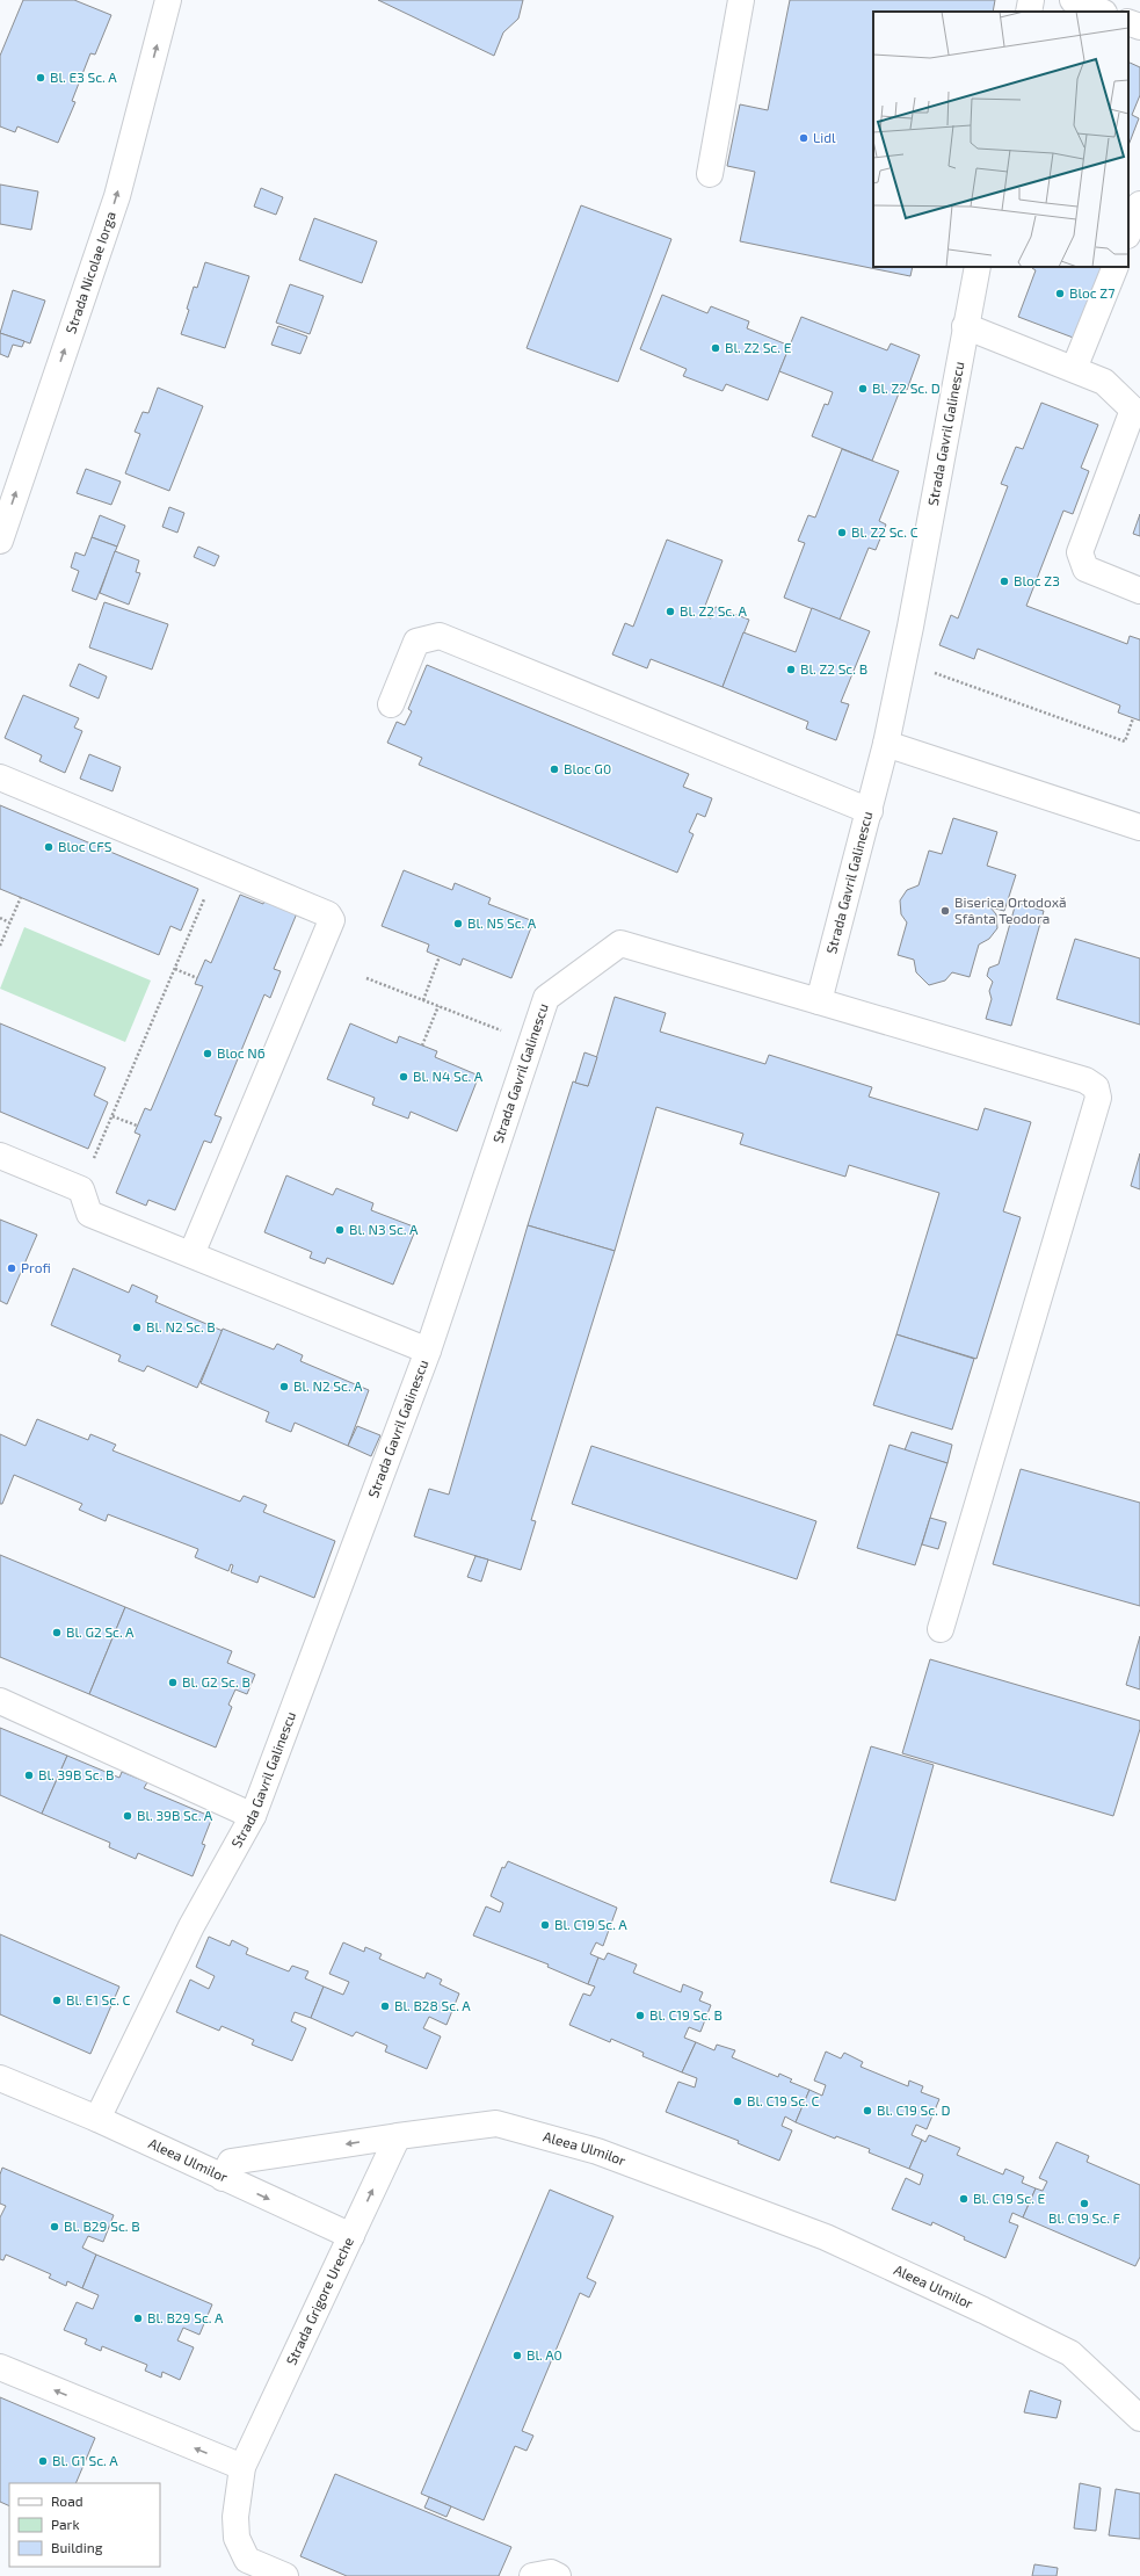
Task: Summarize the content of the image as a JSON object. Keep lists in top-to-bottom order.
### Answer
{
  "streets": {
    "street": [
      "Strada Nicolae Iorga",
      "Strada Gavril Galinescu",
      "Aleea Ulmilor",
      "Strada Grigore Ureche"
    ]
  },
  "crossings": [
    ["Strada Gavril Galinescu", "Aleea Ulmilor"],
    ["Aleea Ulmilor", "Strada Grigore Ureche"]
  ],
  "one_way": ["Strada Nicolae Iorga"],
  "places": [
    "Bl. E3 Sc. A",
    "Lidl",
    "Bloc Z7",
    "Bl. Z2 Sc. E",
    "Bl. Z2 Sc. D",
    "Bl. Z2 Sc. C",
    "Bloc Z3",
    "Bl. Z2 Sc. A",
    "Bl. Z2 Sc. B",
    "Bloc G0",
    "Bloc CFS",
    "Biserica Ortodoxă Sfânta Teodora",
    "Bl. N5 Sc. A",
    "Bloc N6",
    "Bl. N4 Sc. A",
    "Bl. N3 Sc. A",
    "Profi",
    "Bl. N2 Sc. B",
    "Bl. N2 Sc. A",
    "Bl. G2 Sc. A",
    "Bl. G2 Sc. B",
    "Bl. 39B Sc. B",
    "Bl. 39B Sc. A",
    "Bl. C19 Sc. A",
    "Bl. E1 Sc. C",
    "Bl. B28 Sc. A",
    "Bl. C19 Sc. B",
    "Bl. C19 Sc. C",
    "Bl. C19 Sc. D",
    "Bl. C19 Sc. E",
    "Bl. C19 Sc. F",
    "Bl. B29 Sc. B",
    "Bl. B29 Sc. A",
    "Bl. A0",
    "Bl. G1 Sc. A"
  ],
  "legend": ["Road", "Park", "Building"]
}
